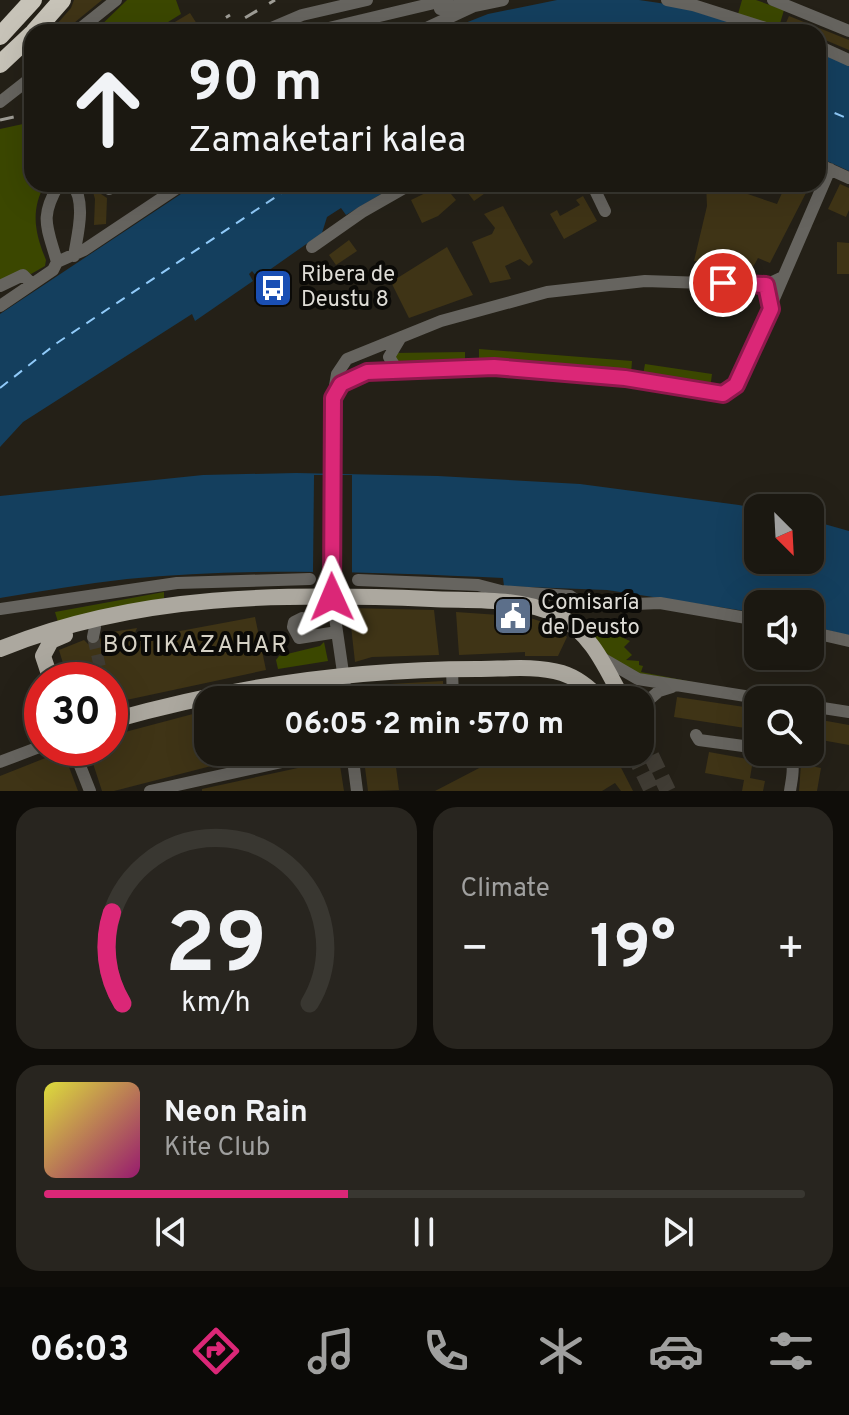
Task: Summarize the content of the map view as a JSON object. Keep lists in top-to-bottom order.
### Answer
{
  "districts": ["BOTIKAZAHAR"],
  "places": {
    "bus stop": ["Ribera de Deustu 8"],
    "public building": ["Comisaría de Deusto"]
  },
  "north": "bottom right",
  "page": {
    "turn": ["90 m", "Zamaketari kalea"],
    "limit": "30",
    "trip": "06:05 · 2 min · 570 m",
    "tile": "Climate",
    "heat": ["−", "19°", "+"],
    "song": ["Neon Rain", "Kite Club"],
    "tabs": "06:03",
    "gauge": ["29", "km/h"]
  }
}
